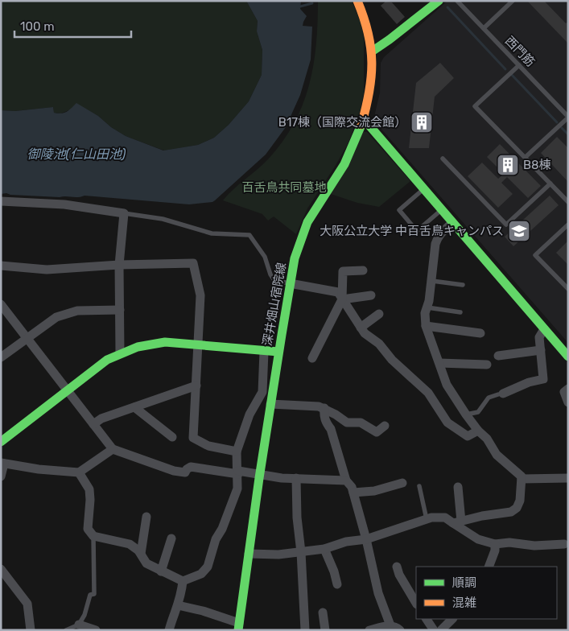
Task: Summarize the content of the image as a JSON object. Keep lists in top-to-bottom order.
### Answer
{
  "streets": {
    "street": ["深井畑山宿院線"],
    "lane": ["西門筋"]
  },
  "water": ["御陵池(仁山田池)"],
  "parks": ["百舌鳥共同墓地"],
  "places": {
    "building": ["B17棟（国際交流会館）", "B8棟"],
    "school or university": ["大阪公立大学 中百舌鳥キャンパス"]
  },
  "legend": ["順調", "混雑"],
  "scale_bar": "100 m"
}
